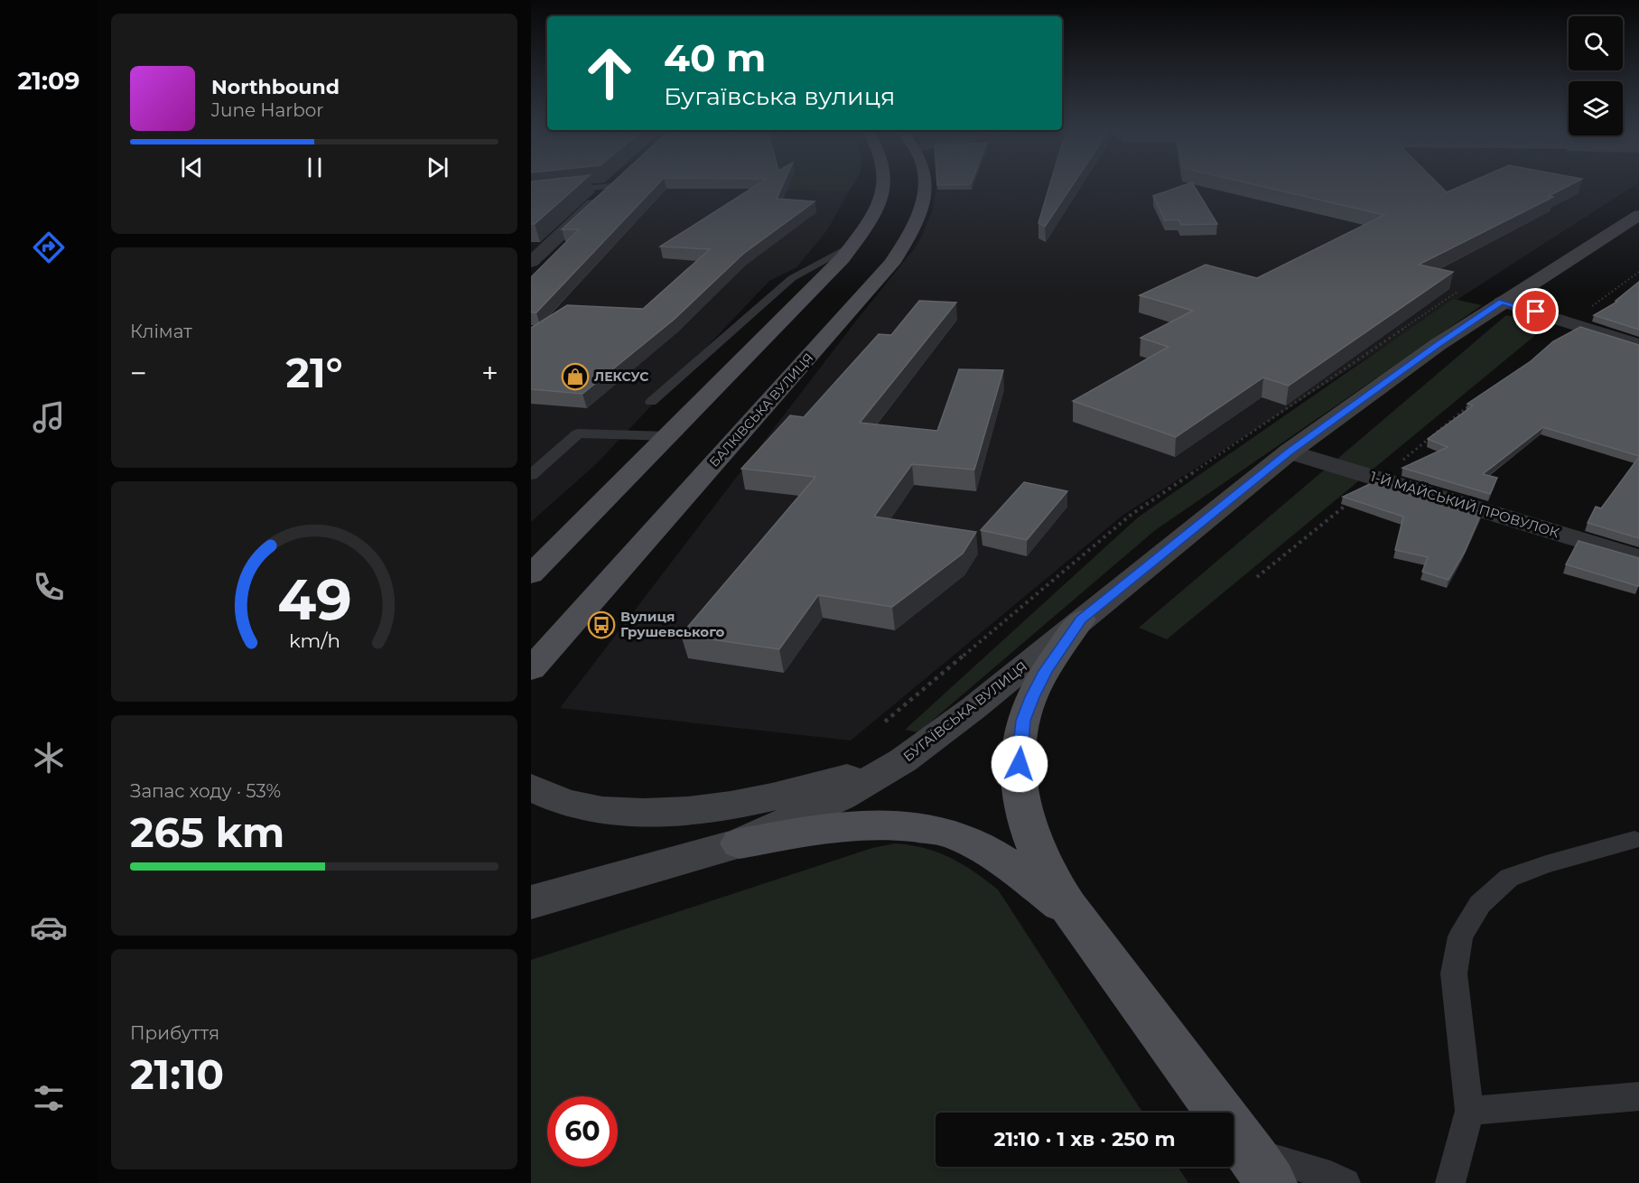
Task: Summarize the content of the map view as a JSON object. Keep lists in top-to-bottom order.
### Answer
{
  "streets": {
    "main road": ["БАЛКІВСЬКА ВУЛИЦЯ", "БУГАЇВСЬКА ВУЛИЦЯ"],
    "street": ["1-Й МАЙСЬКИЙ ПРОВУЛОК"]
  },
  "crossings": [
    ["1-Й МАЙСЬКИЙ ПРОВУЛОК", "БУГАЇВСЬКА ВУЛИЦЯ"]
  ],
  "places": {
    "shop": ["ЛЕКСУС"],
    "bus stop": ["Вулиця Грушевського"]
  },
  "page": {
    "tabs": "21:09",
    "turn": ["40 m", "Бугаївська вулиця"],
    "song": ["Northbound", "June Harbor"],
    "tile": [
      "Клімат",
      ["Запас ходу · 53%", "265 km"],
      ["Прибуття", "21:10"]
    ],
    "heat": ["−", "21°", "+"],
    "limit": "60",
    "trip": "21:10 · 1 хв · 250 m",
    "gauge": ["49", "km/h"]
  }
}
